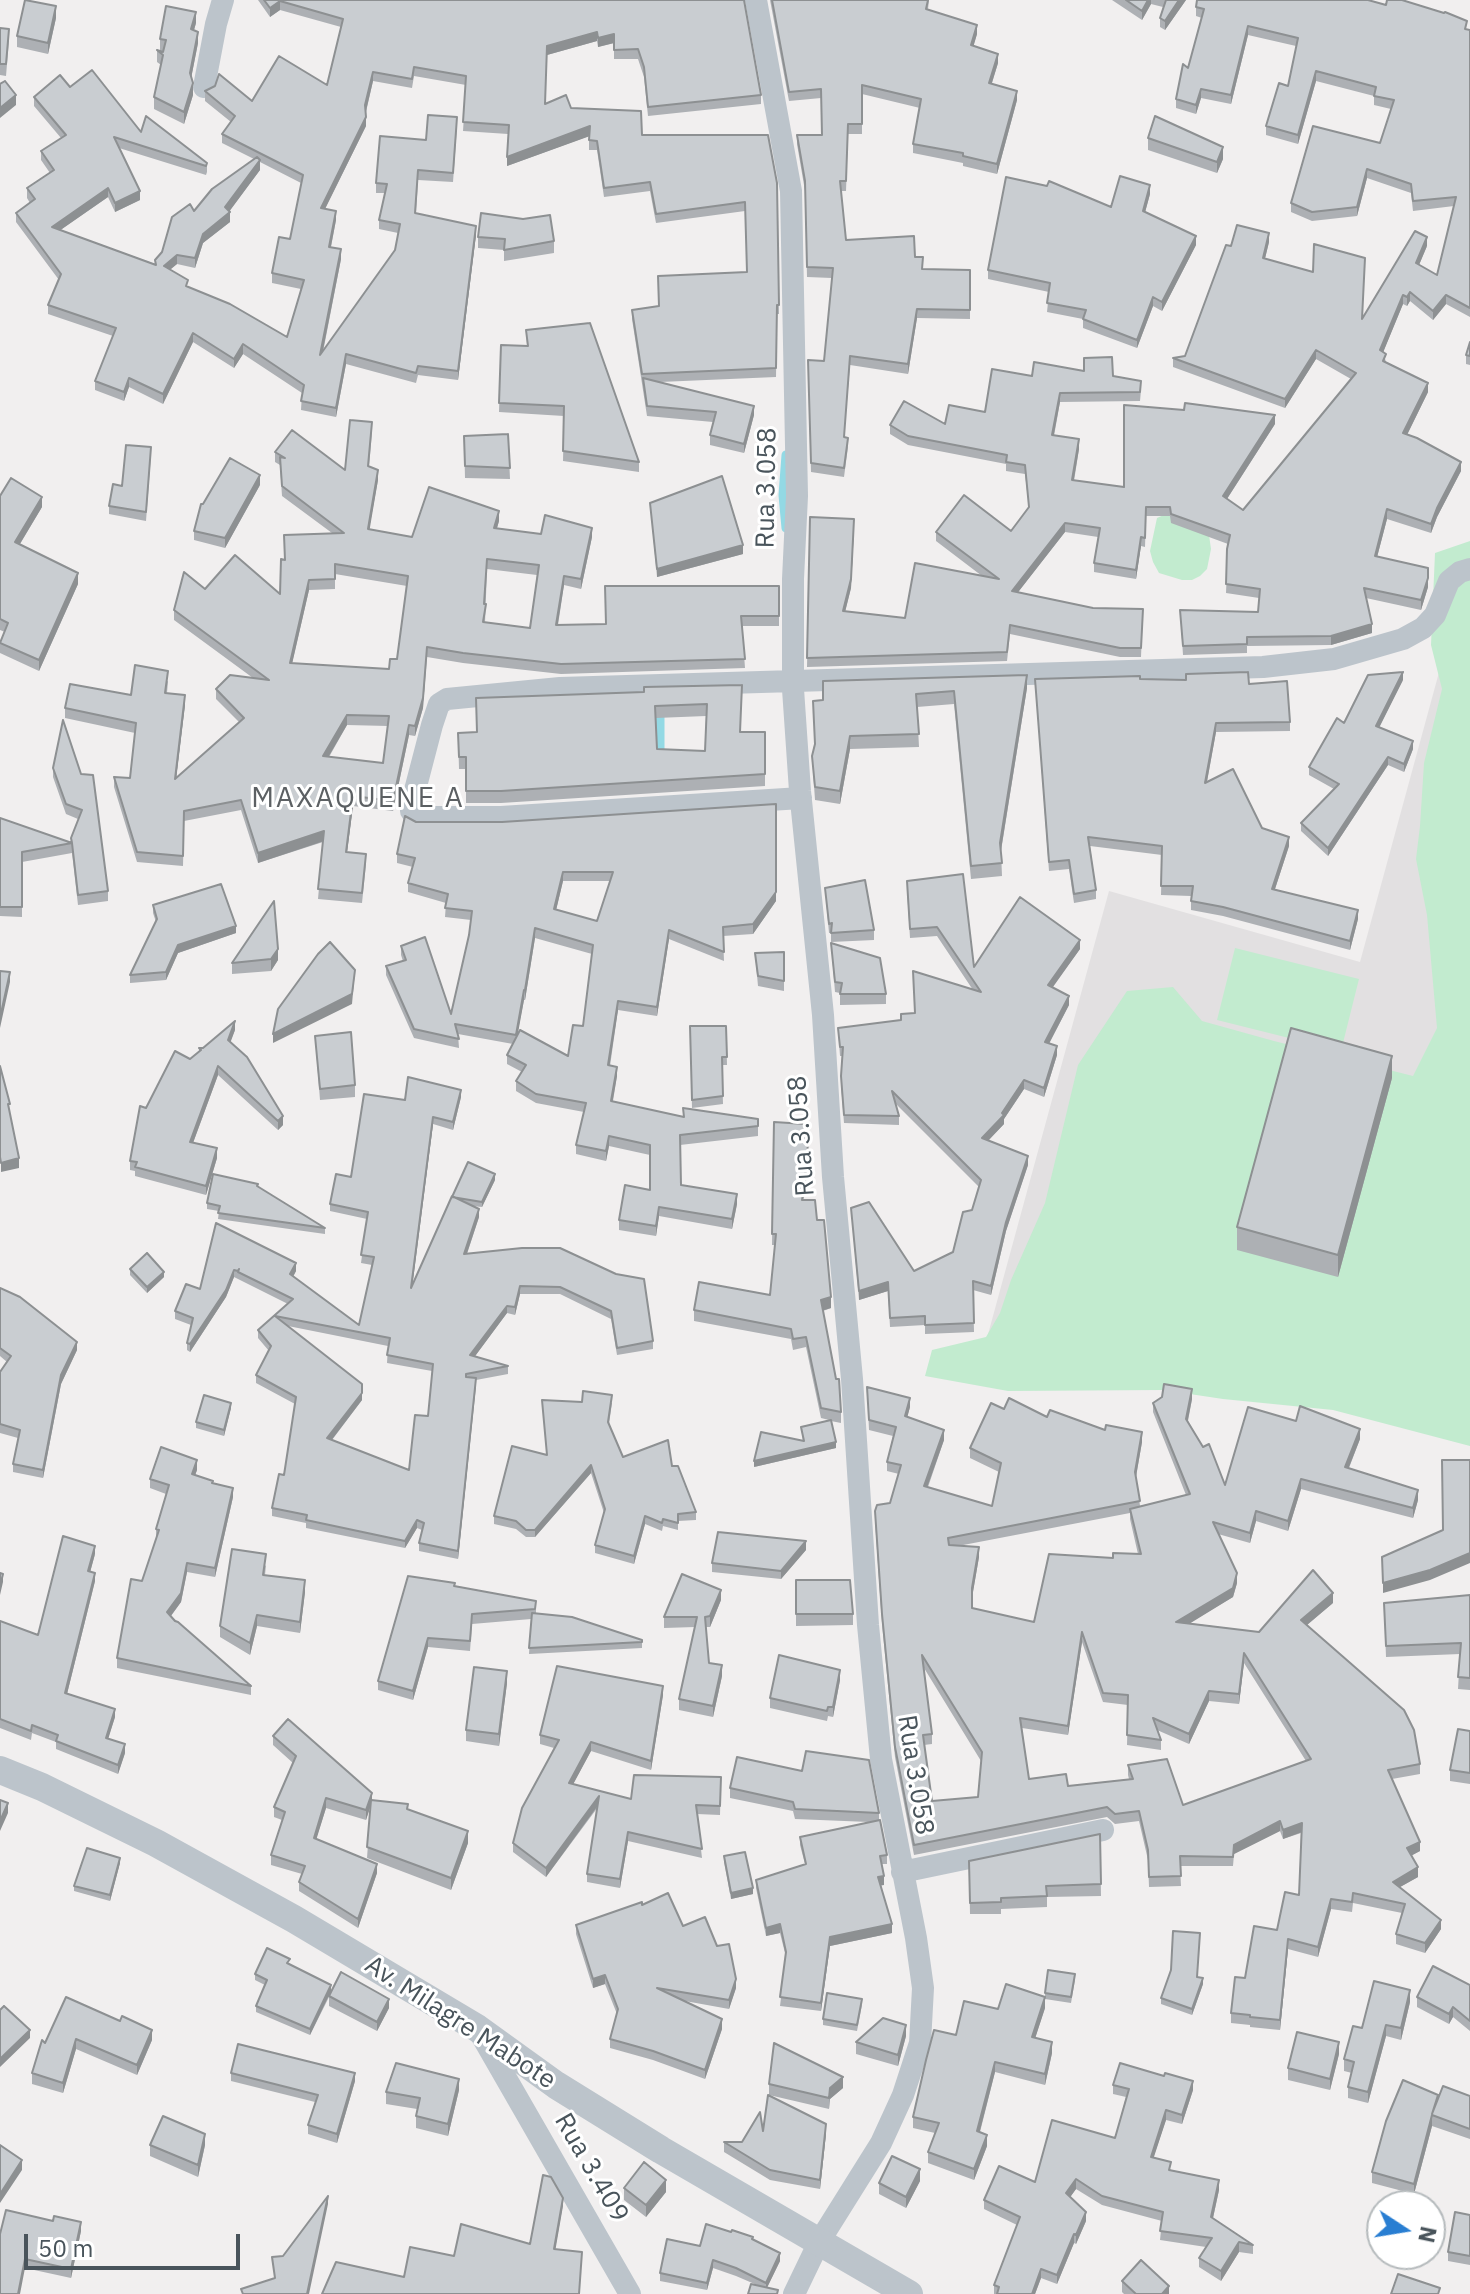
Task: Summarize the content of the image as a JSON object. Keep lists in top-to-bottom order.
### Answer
{
  "streets": {
    "street": ["Rua 3.058", "Av. Milagre Mabote", "Rua 3.409"]
  },
  "crossings": [
    ["Rua 3.058", "Av. Milagre Mabote"],
    ["Av. Milagre Mabote", "Rua 3.409"]
  ],
  "districts": ["MAXAQUENE A"],
  "scale_bar": "50 m",
  "north": "right"
}
